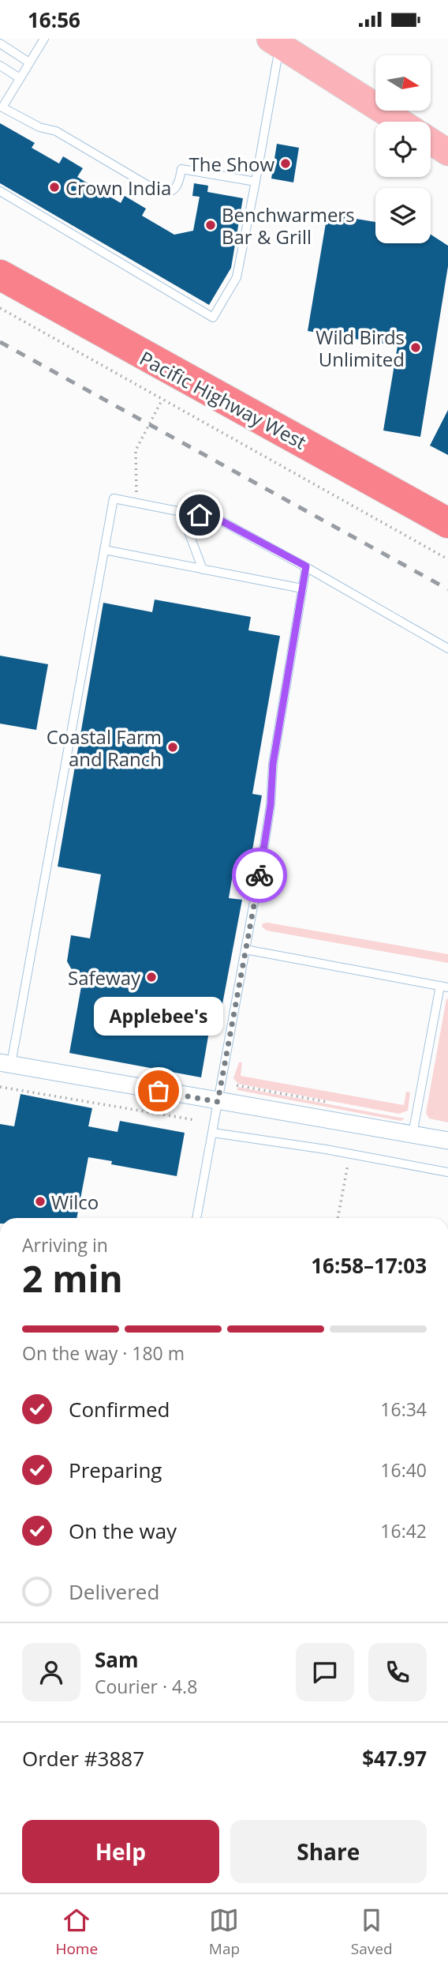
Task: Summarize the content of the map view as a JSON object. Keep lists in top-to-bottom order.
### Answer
{
  "streets": {
    "highway": ["Pacific Highway West"]
  },
  "places": [
    "The Show",
    "Crown India",
    "Benchwarmers Bar & Grill",
    "Wild Birds Unlimited",
    "Coastal Farm and Ranch",
    "Safeway",
    "Applebee's",
    "Wilco"
  ],
  "north": "right",
  "page": {
    "status": "16:56",
    "bubble": "Applebee's",
    "heading": ["2 min", "Arriving in", "16:58–17:03"],
    "panel": [
      "Sam",
      "Courier · 4.8",
      "Order #3887",
      "$47.97"
    ],
    "bar": "On the way · 180 m",
    "list": [
      ["Confirmed", "16:34"],
      ["Preparing", "16:40"],
      ["On the way", "16:42"],
      "Delivered"
    ],
    "buttons": ["Help", "Share"],
    "tabs": ["Home", "Map", "Saved"]
  }
}
